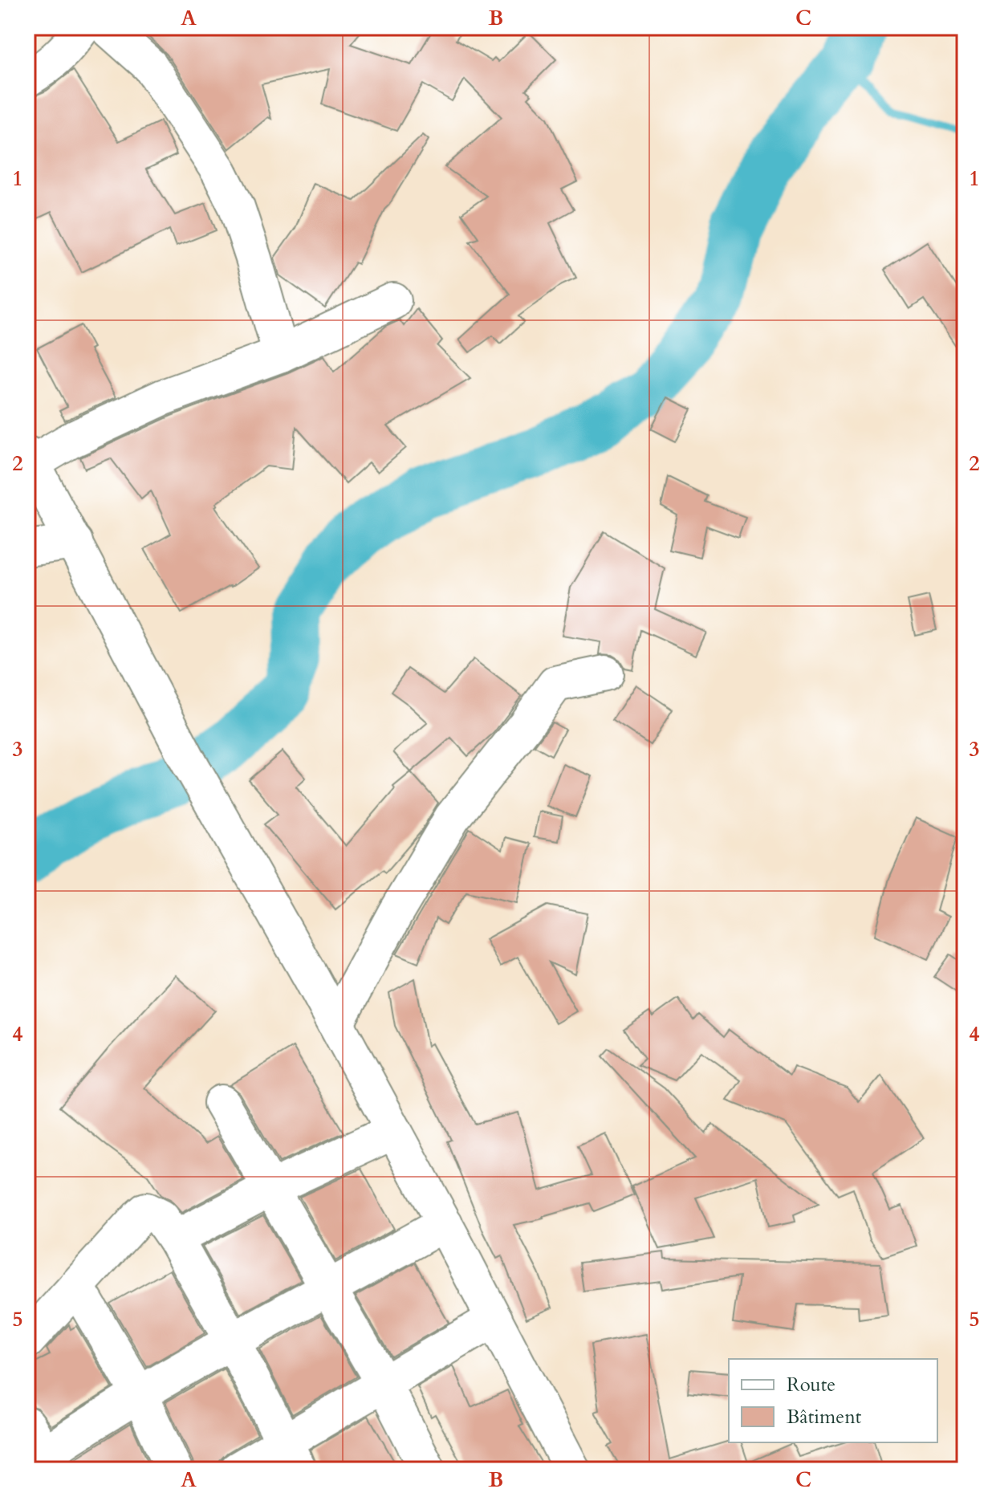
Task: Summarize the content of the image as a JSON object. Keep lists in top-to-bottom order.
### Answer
{
  "legend": ["Route", "Bâtiment"],
  "grid": {
    "columns": ["A", "B", "C"],
    "rows": [
      "1",
      "2",
      "3",
      "4",
      "5"
    ]
  }
}
